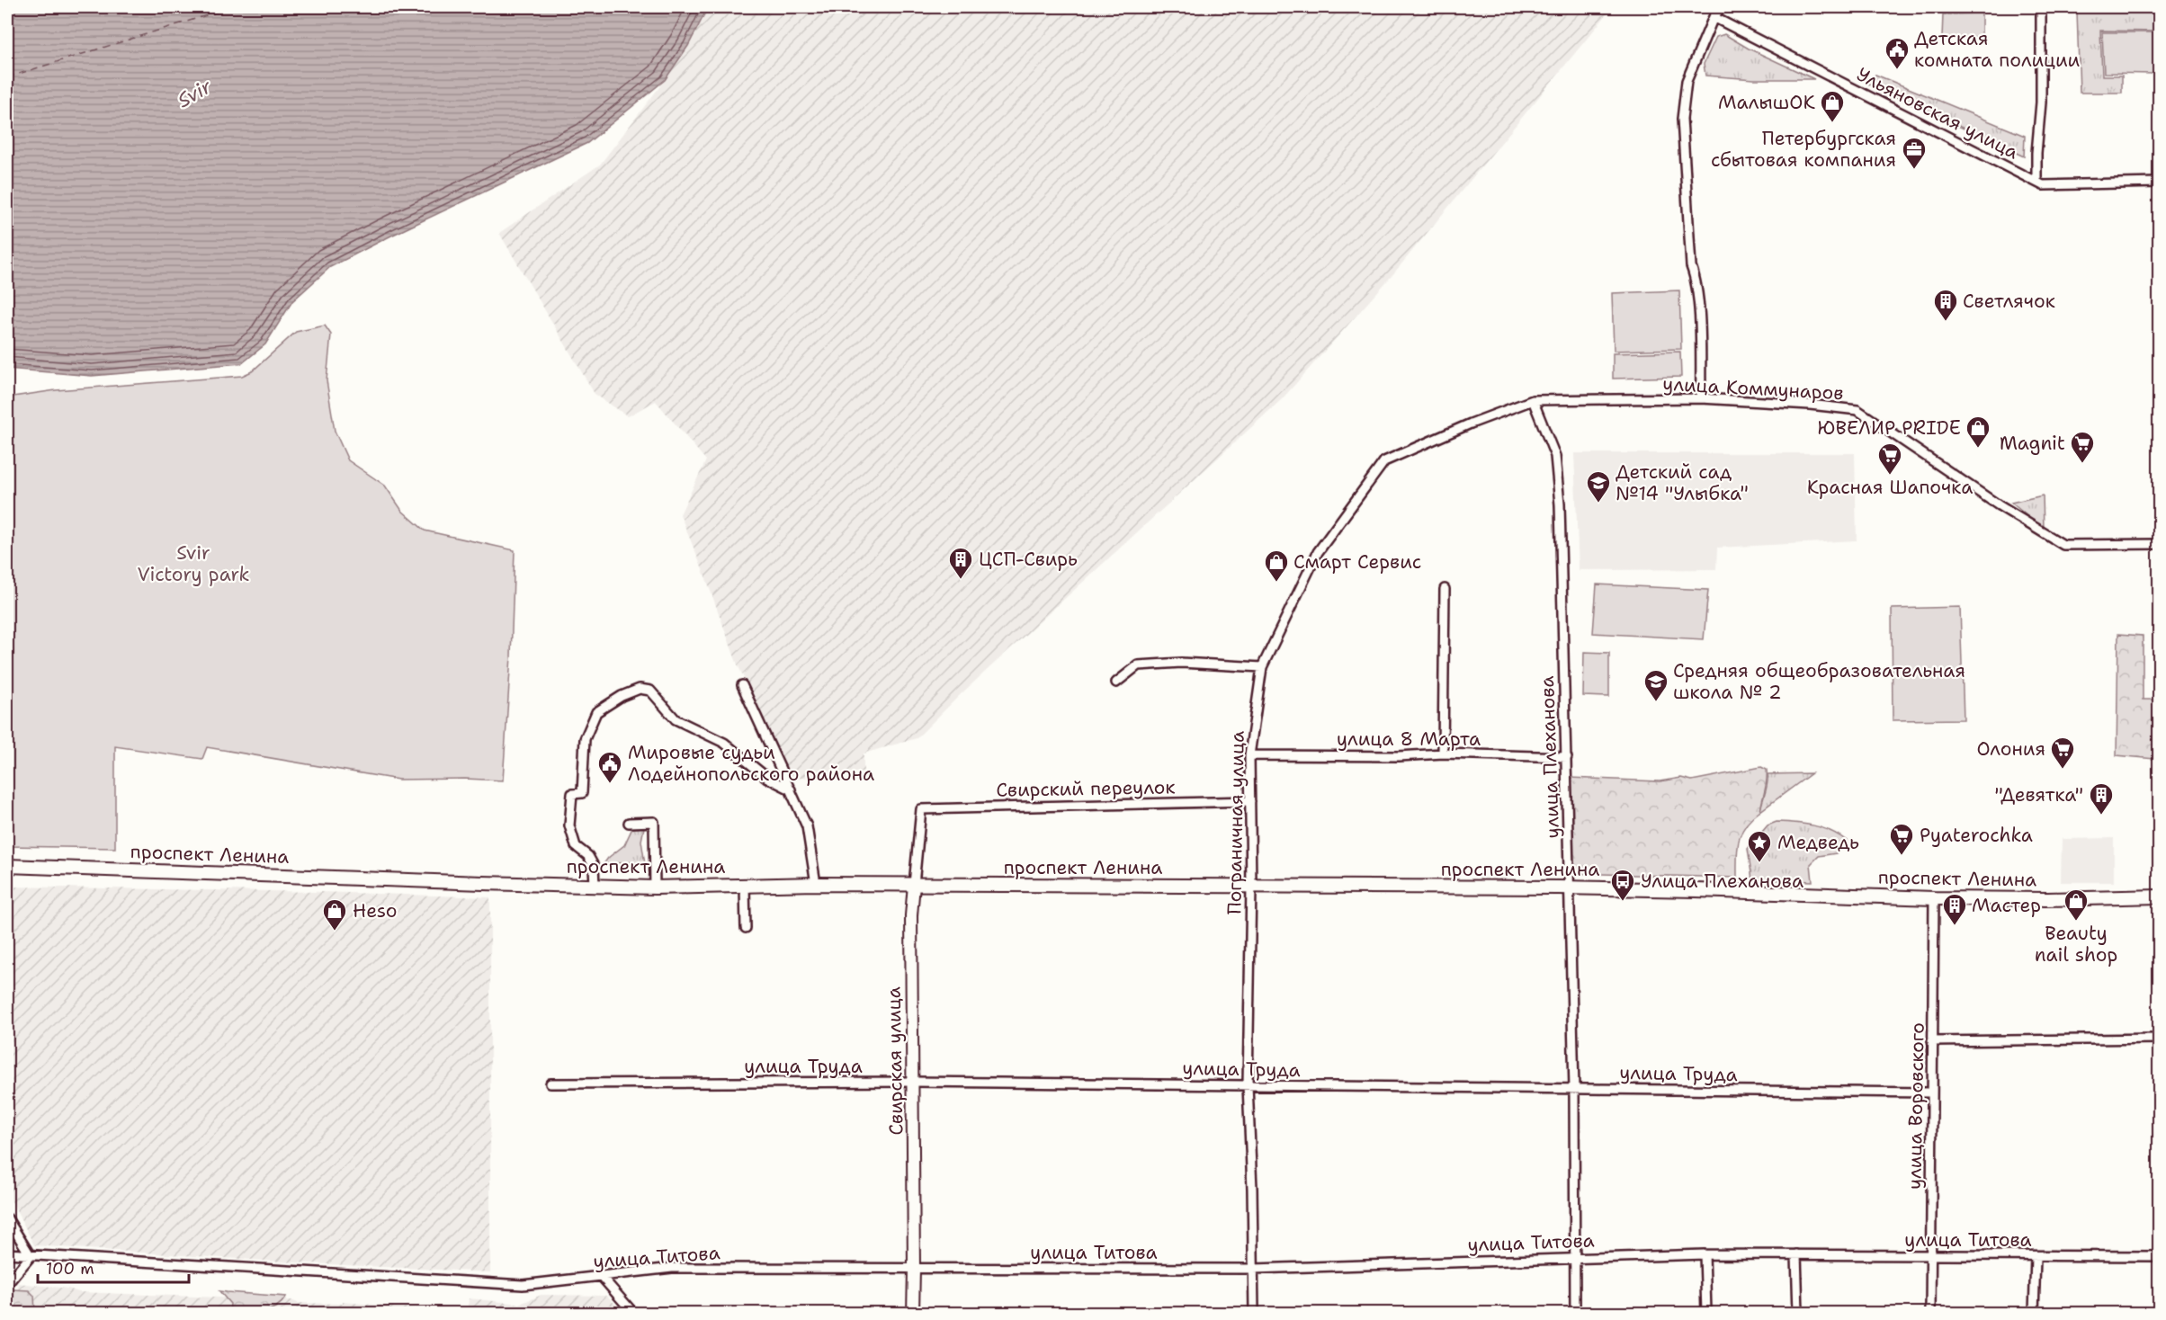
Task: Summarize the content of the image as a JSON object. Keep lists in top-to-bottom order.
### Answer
{
  "streets": {
    "main road": ["проспект Ленина"],
    "street": [
      "Ульяновская улица",
      "улица Коммунаров",
      "улица 8 Марта",
      "улица Плеханова",
      "Свирский переулок",
      "Пограничная улица",
      "Свирская улица",
      "улица Труда",
      "улица Воровского",
      "улица Титова"
    ]
  },
  "crossings": [
    ["улица Коммунаров", "улица Плеханова"],
    ["улица Коммунаров", "Пограничная улица"],
    ["улица 8 Марта", "улица Плеханова"],
    ["улица 8 Марта", "Пограничная улица"],
    ["улица Плеханова", "проспект Ленина"],
    ["улица Плеханова", "улица Труда"],
    ["улица Плеханова", "улица Титова"],
    ["Свирский переулок", "Пограничная улица"],
    ["Свирский переулок", "Свирская улица"],
    ["Пограничная улица", "проспект Ленина"],
    ["Пограничная улица", "улица Труда"],
    ["Пограничная улица", "улица Титова"],
    ["проспект Ленина", "Свирская улица"],
    ["проспект Ленина", "улица Воровского"],
    ["Свирская улица", "улица Труда"],
    ["Свирская улица", "улица Титова"],
    ["улица Труда", "улица Воровского"],
    ["улица Воровского", "улица Титова"]
  ],
  "water": ["Svir"],
  "parks": ["Svir Victory park"],
  "places": {
    "public building": ["Детская комната полиции", "Мировые судьи Лодейнопольского района"],
    "shop": [
      "МалышОК",
      "ЮВЕЛИР PRIDE",
      "Смарт Сервис",
      "Beauty nail shop",
      "Heso"
    ],
    "office": ["Петербургская сбытовая компания"],
    "building": [
      "Светлячок",
      "ЦСП-Свирь",
      "\"Девятка\"",
      "Мастер"
    ],
    "supermarket": [
      "Magnit",
      "Красная Шапочка",
      "Олония",
      "Pyaterochka"
    ],
    "school or university": ["Детский сад №14 \"Улыбка\"", "Средняя общеобразовательная школа № 2"],
    "place": ["Медведь"],
    "bus stop": ["Улица Плеханова"]
  },
  "scale_bar": "100 m"
}
